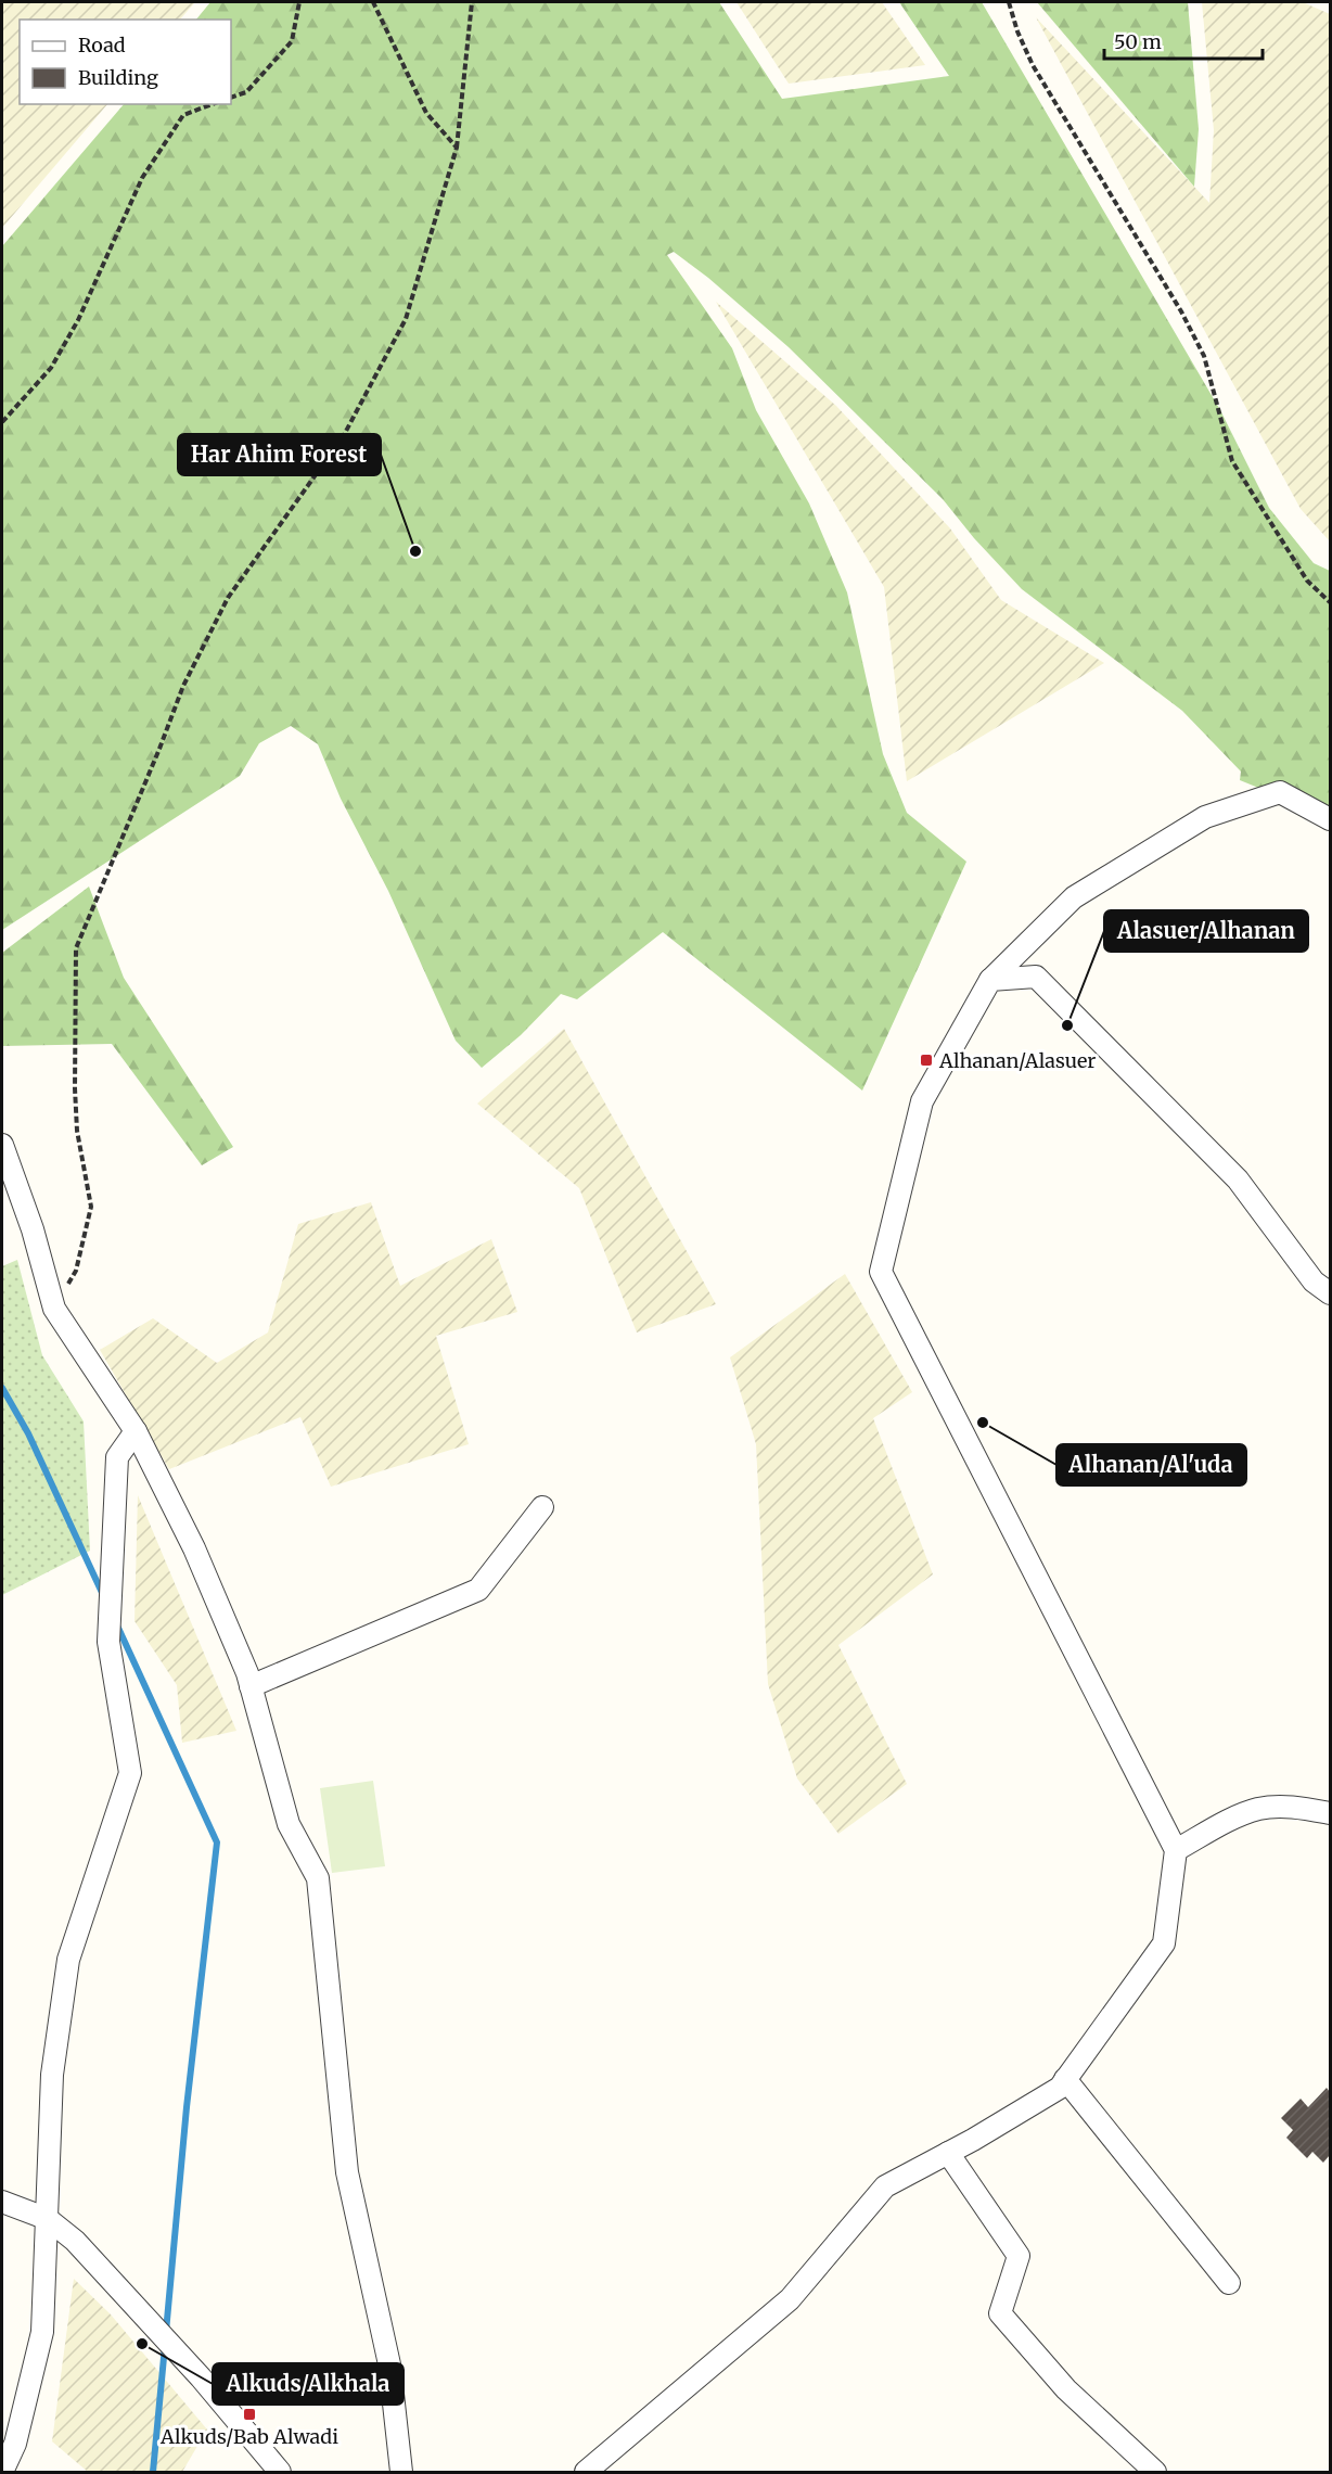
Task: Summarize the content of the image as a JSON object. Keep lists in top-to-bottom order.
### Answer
{
  "places": {
    "other": [
      "Har Ahim Forest",
      "Alasuer/Alhanan",
      "Alhanan/Al'uda",
      "Alkuds/Alkhala"
    ],
    "transit": ["Alhanan/Alasuer", "Alkuds/Bab Alwadi"]
  },
  "legend": ["Road", "Building"],
  "scale_bar": "50 m"
}
